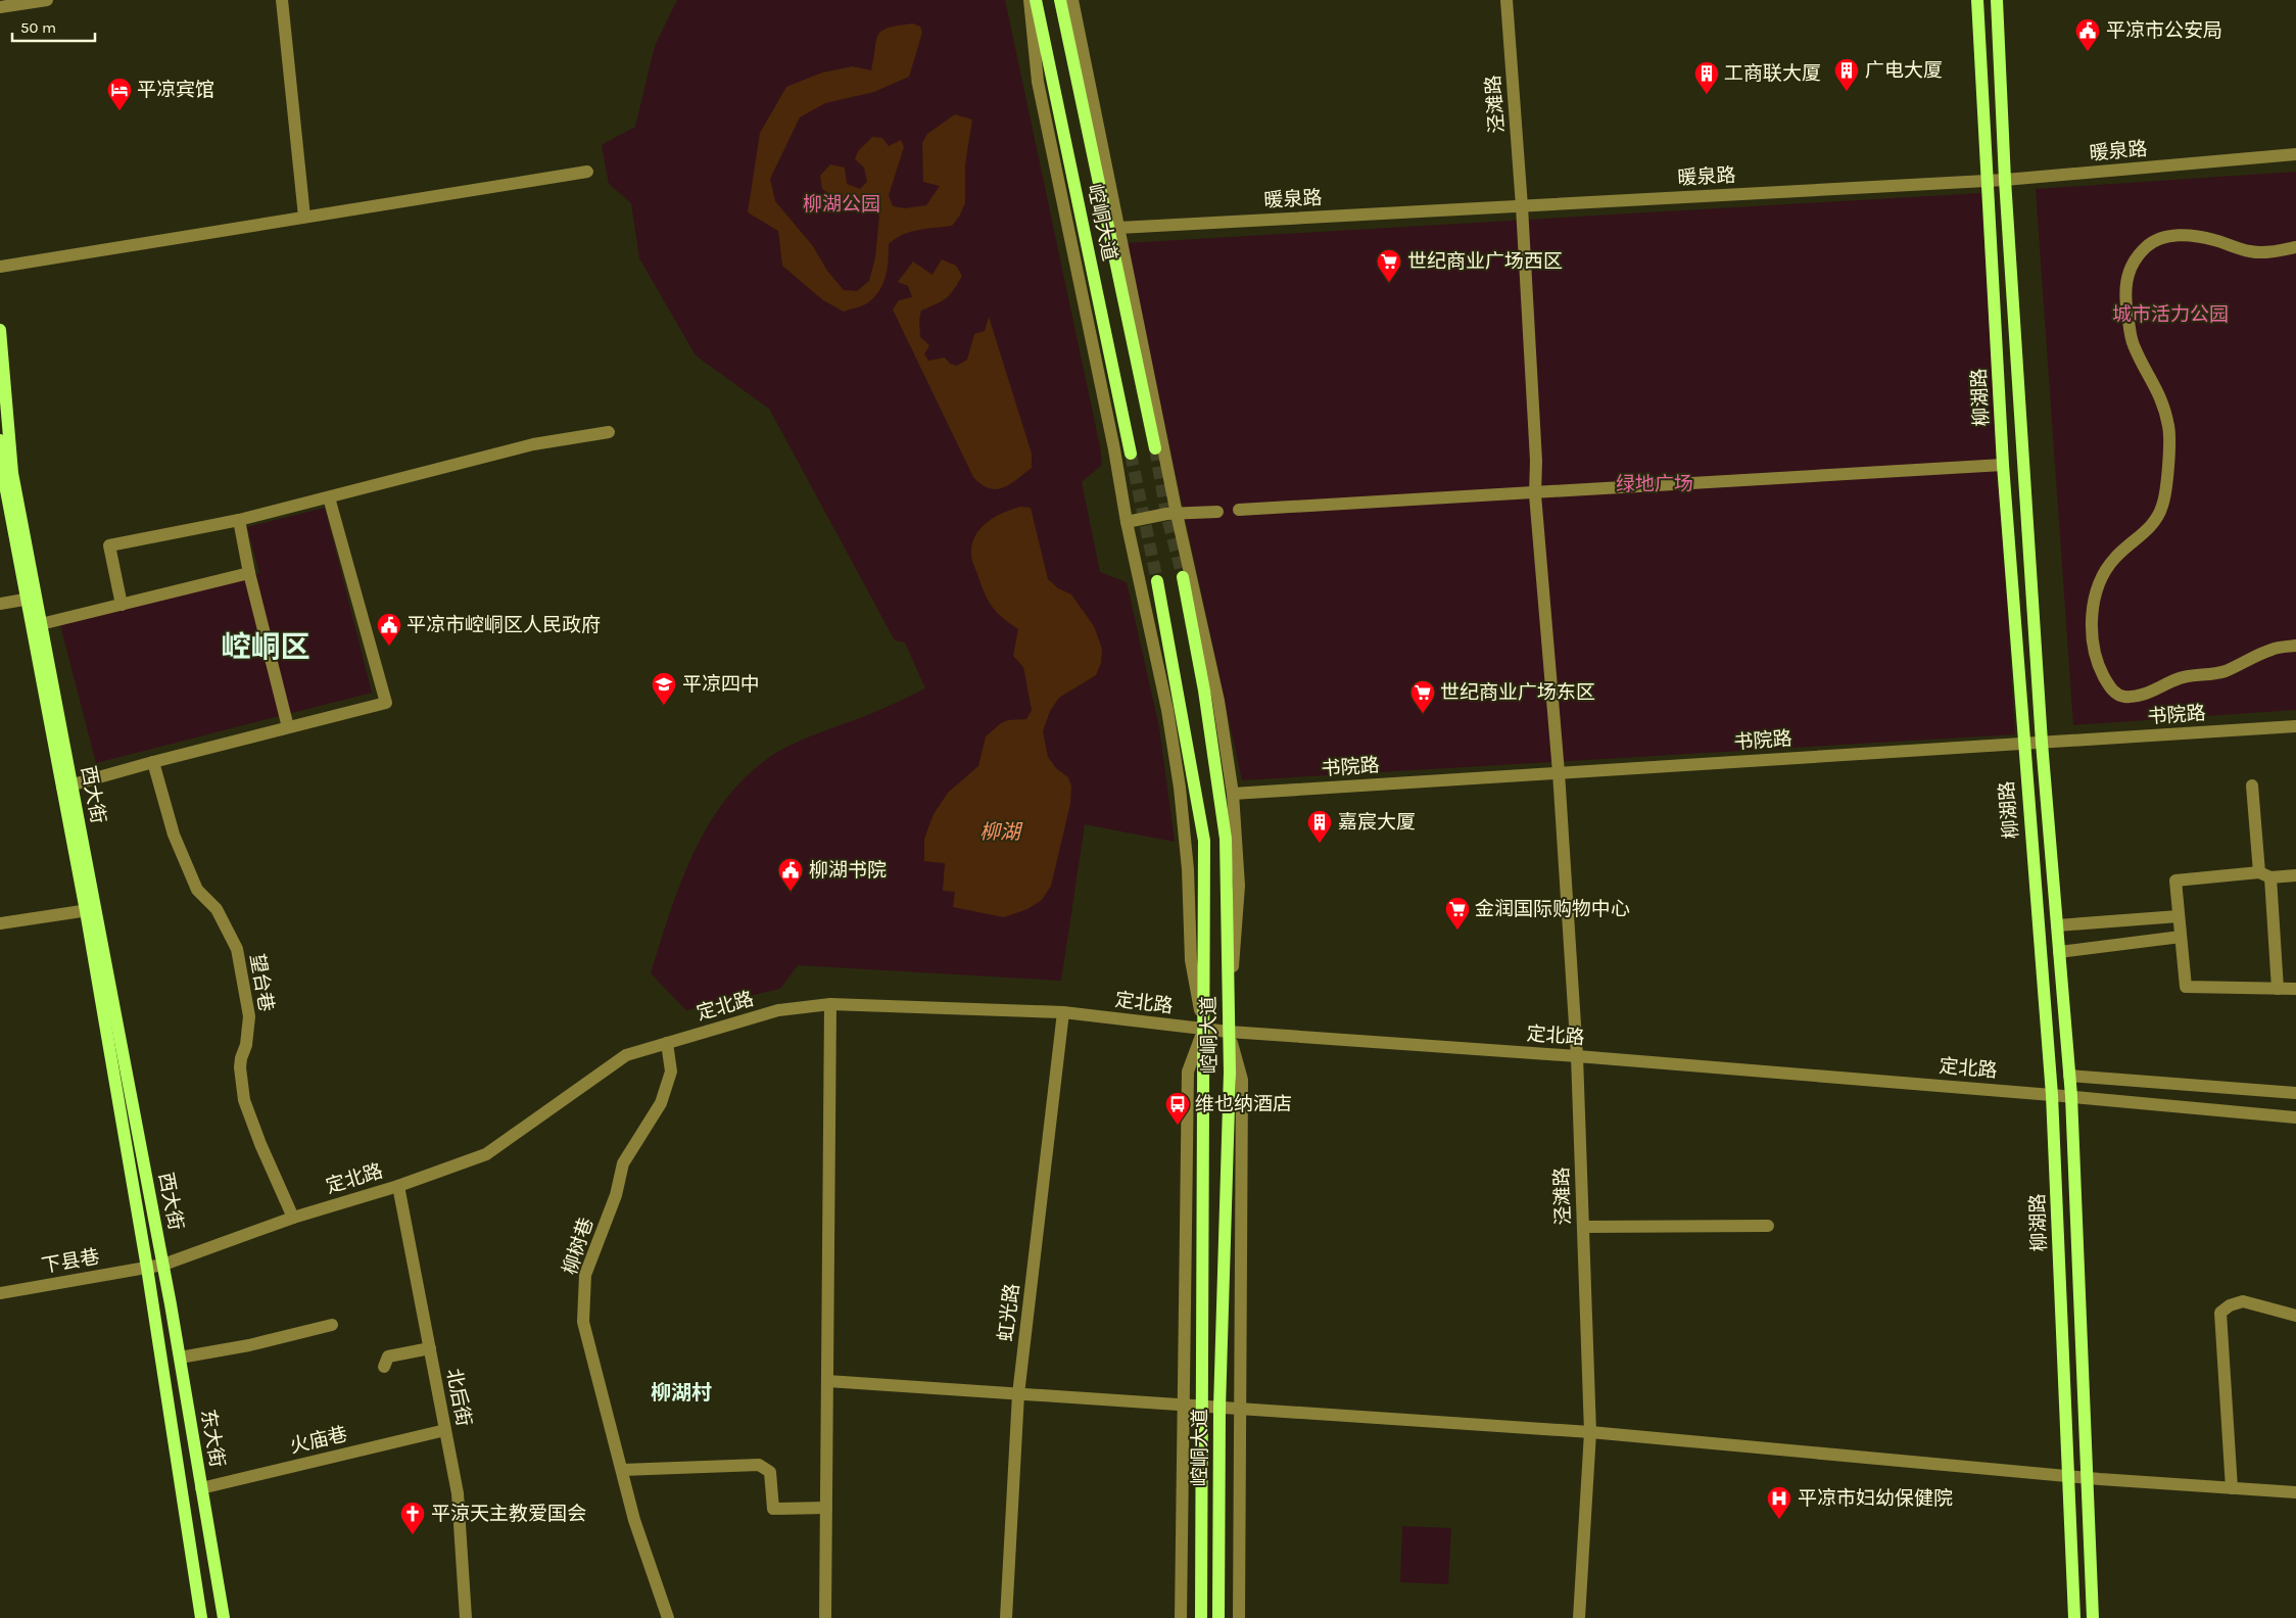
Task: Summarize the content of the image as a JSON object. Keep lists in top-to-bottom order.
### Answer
{
  "streets": {
    "main road": [
      "崆峒大道",
      "柳湖路",
      "西大街",
      "东大街"
    ],
    "street": [
      "泾滩路",
      "暖泉路",
      "书院路",
      "望台巷",
      "定北路",
      "柳树巷",
      "下县巷",
      "虹光路",
      "北后街",
      "火庙巷"
    ]
  },
  "crossings": [
    ["泾滩路", "暖泉路"],
    ["泾滩路", "书院路"],
    ["泾滩路", "定北路"],
    ["暖泉路", "柳湖路"],
    ["崆峒大道", "定北路"],
    ["柳湖路", "书院路"],
    ["柳湖路", "定北路"],
    ["西大街", "定北路"],
    ["西大街", "下县巷"],
    ["西大街", "东大街"],
    ["望台巷", "定北路"],
    ["定北路", "柳树巷"],
    ["定北路", "下县巷"],
    ["定北路", "虹光路"],
    ["定北路", "北后街"],
    ["定北路", "东大街"],
    ["下县巷", "东大街"],
    ["北后街", "火庙巷"],
    ["东大街", "火庙巷"]
  ],
  "districts": ["崆峒区", "柳湖村"],
  "water": ["柳湖"],
  "parks": ["柳湖公园", "城市活力公园", "绿地广场"],
  "places": {
    "public building": ["平凉市公安局", "平凉市崆峒区人民政府", "柳湖书院"],
    "building": ["广电大厦", "工商联大厦", "嘉宸大厦"],
    "hotel": ["平凉宾馆"],
    "supermarket": ["世纪商业广场西区", "世纪商业广场东区", "金润国际购物中心"],
    "school or university": ["平凉四中"],
    "bus stop": ["维也纳酒店"],
    "hospital": ["平凉市妇幼保健院"],
    "church": ["平涼天主教爱国会"]
  },
  "scale_bar": "50 m"
}
